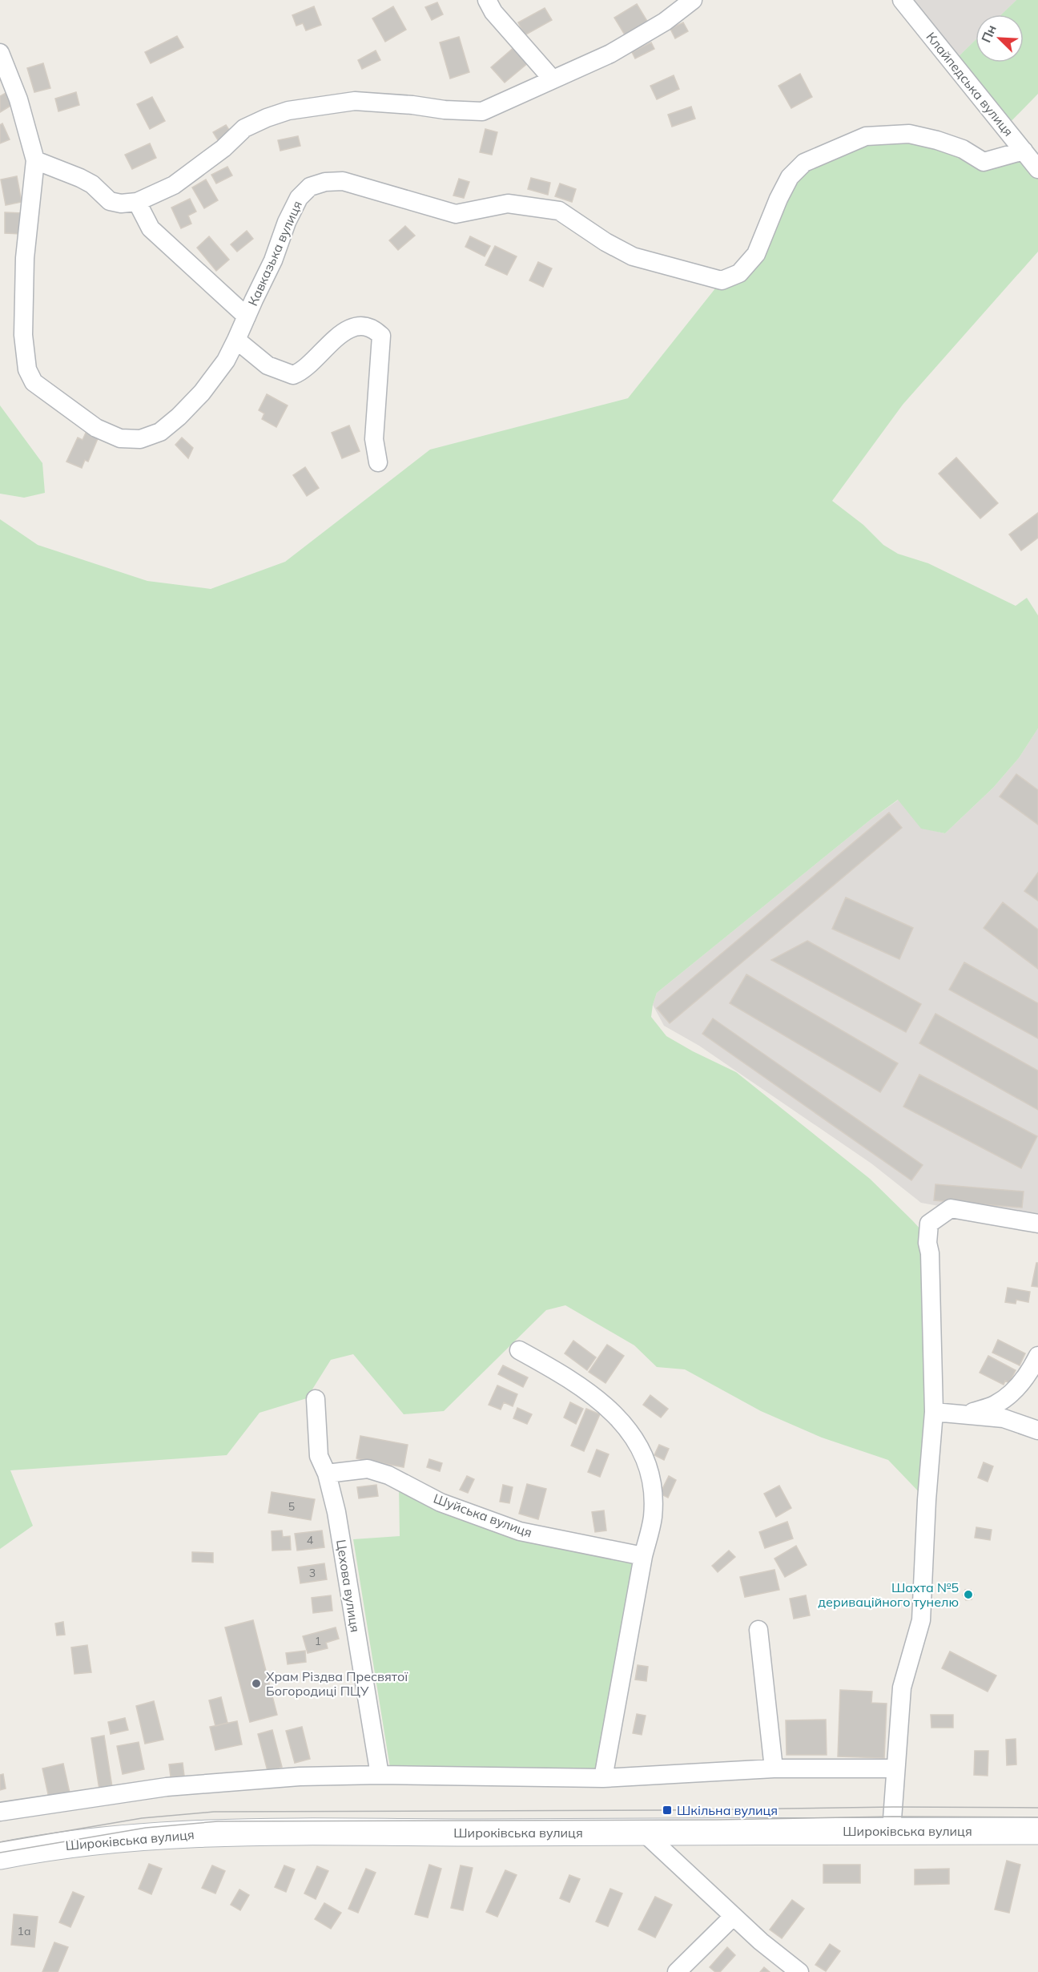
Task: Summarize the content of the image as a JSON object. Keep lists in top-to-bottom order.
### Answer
{
  "streets": {
    "main road": ["Широківська вулиця"],
    "street": [
      "Клайпедська вулиця",
      "Кавказька вулиця",
      "Шуйська вулиця",
      "Цехова вулиця"
    ]
  },
  "crossings": [
    ["Клайпедська вулиця", "Кавказька вулиця"],
    ["Шуйська вулиця", "Цехова вулиця"]
  ],
  "places": {
    "other": ["Шахта №5 дериваційного тунелю", "Храм Різдва Пресвятої Богородиці ПЦУ"],
    "transit": ["Шкільна вулиця"]
  },
  "house_numbers": [
    "5",
    "4",
    "3",
    "1",
    "1а"
  ],
  "north": "top left"
}
